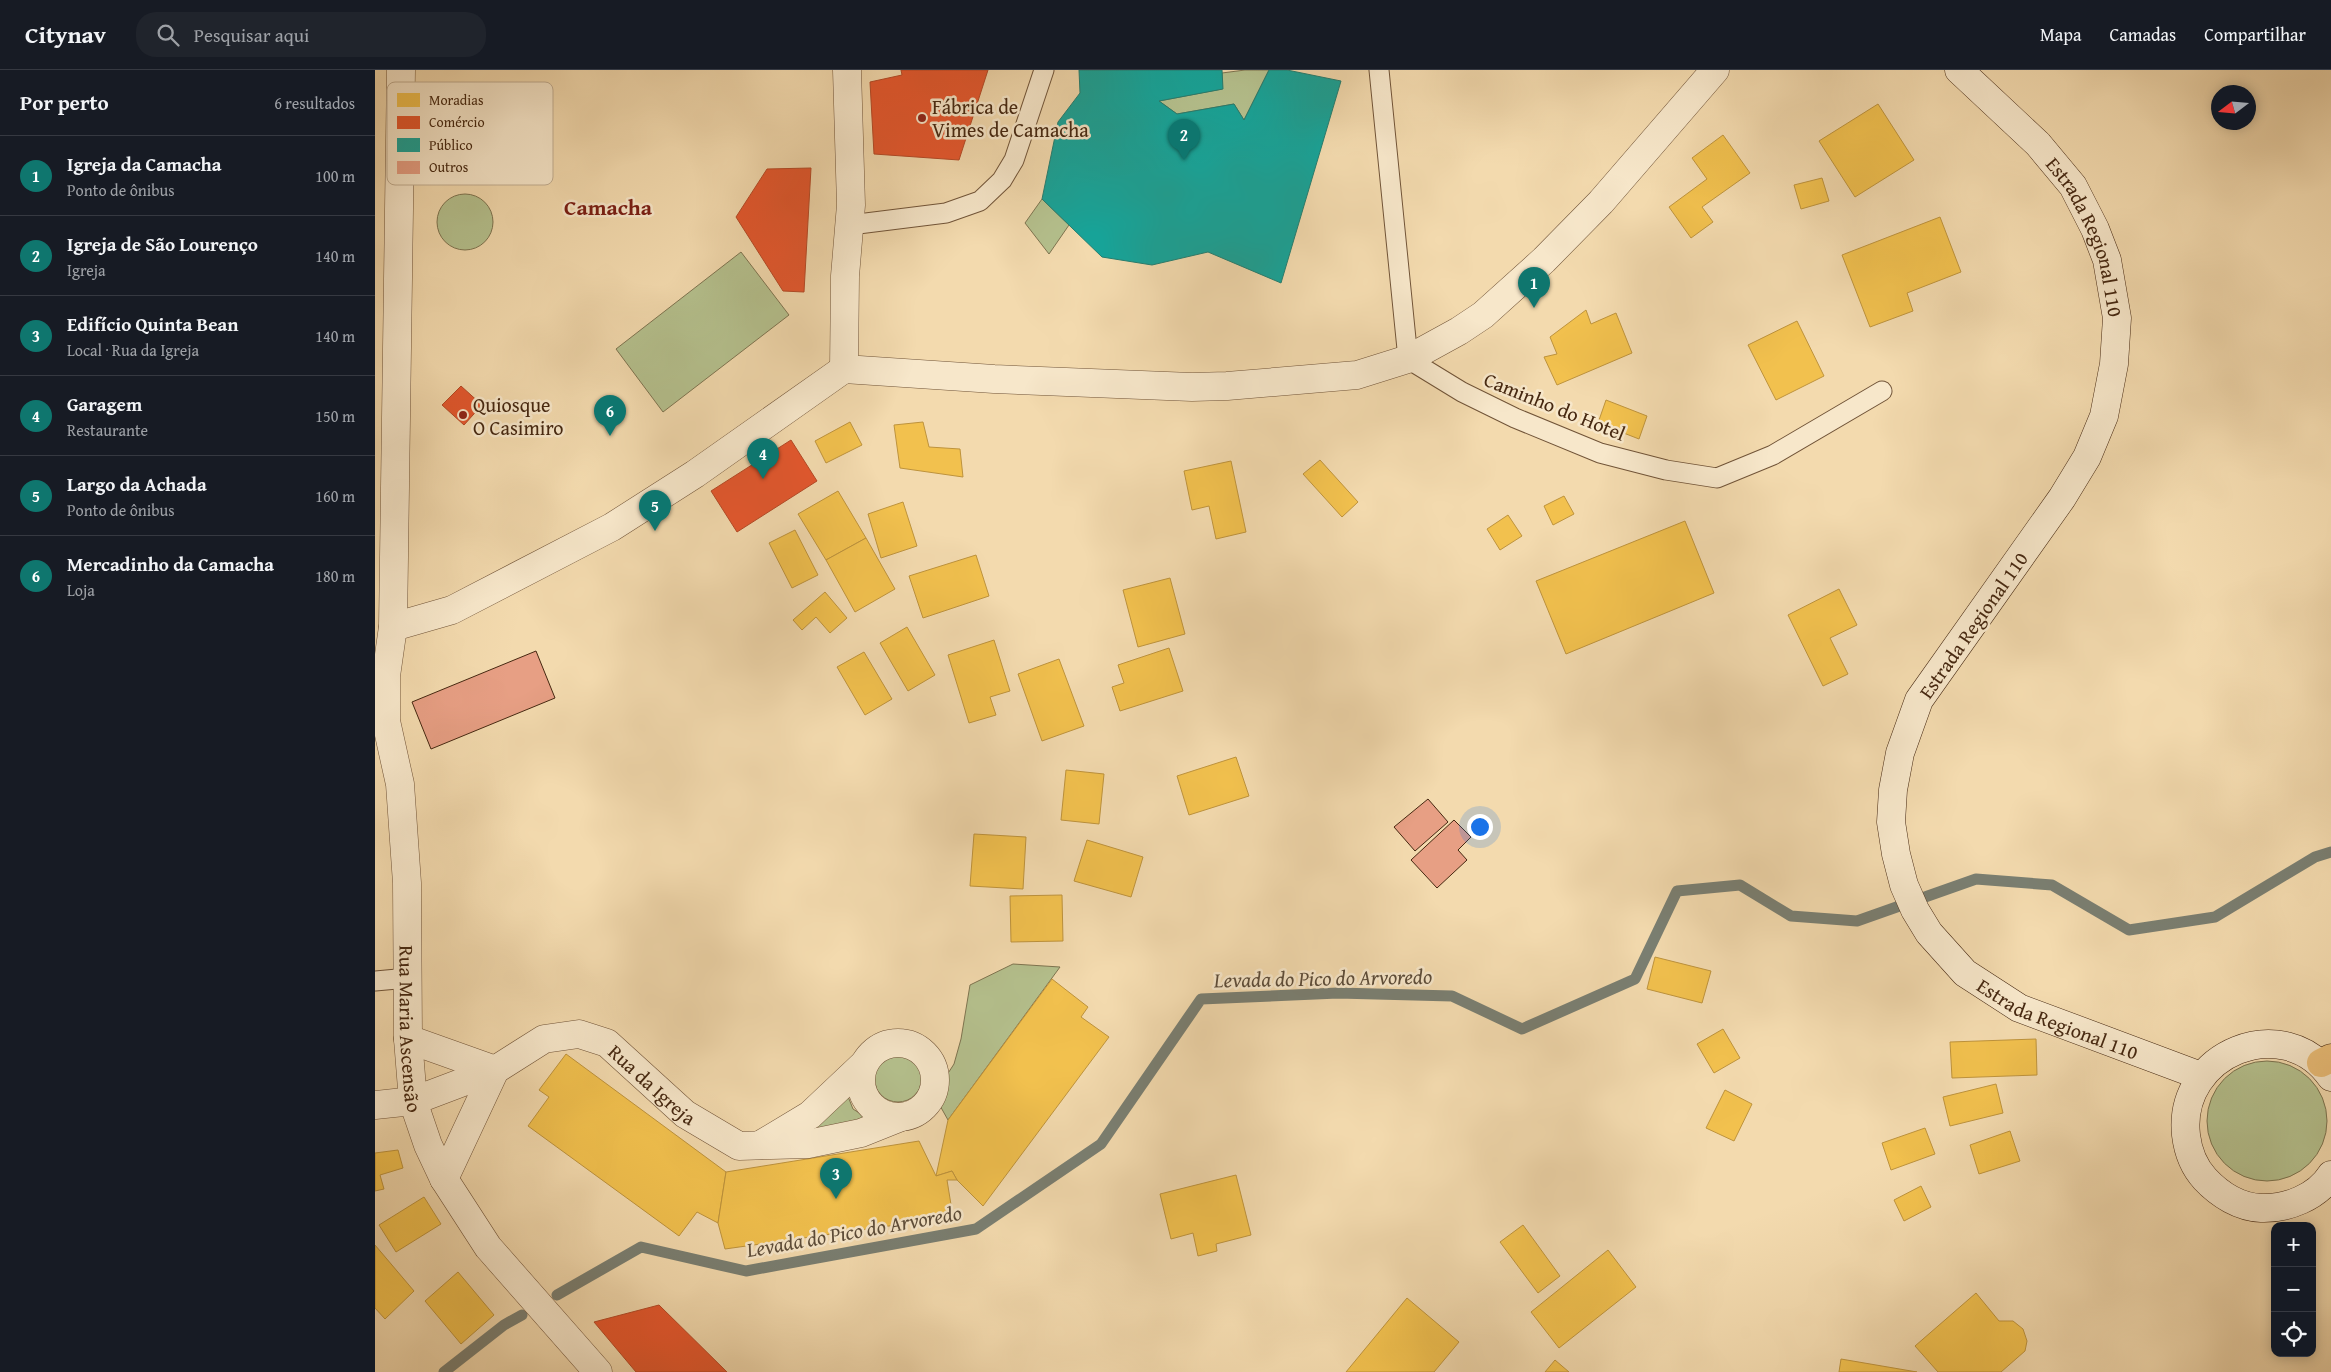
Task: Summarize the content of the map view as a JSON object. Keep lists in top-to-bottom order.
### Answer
{
  "streets": {
    "street": ["Estrada Regional 110", "Rua Maria Ascensão", "Rua da Igreja"],
    "lane": ["Caminho do Hotel"]
  },
  "crossings": [
    ["Rua Maria Ascensão", "Rua da Igreja"]
  ],
  "districts": ["Camacha"],
  "water": ["Levada do Pico do Arvoredo"],
  "places": ["Fábrica de Vimes de Camacha", "Quiosque O Casimiro"],
  "legend": [
    "Moradias",
    "Comércio",
    "Público",
    "Outros"
  ],
  "north": "left",
  "page": {
    "header": "Citynav",
    "search": "Pesquisar aqui",
    "nav": ["Mapa", "Camadas", "Compartilhar"],
    "heading": ["Por perto", "6 resultados"],
    "pins": [
      "2",
      "1",
      "6",
      "4",
      "5",
      "3"
    ],
    "list": [
      {
        "mark": "1",
        "name": "Igreja da Camacha",
        "note": "Ponto de ônibus",
        "value": "100 m"
      },
      {
        "mark": "2",
        "name": "Igreja de São Lourenço",
        "note": "Igreja",
        "value": "140 m"
      },
      {
        "mark": "3",
        "name": "Edifício Quinta Bean",
        "note": "Local · Rua da Igreja",
        "value": "140 m"
      },
      {
        "mark": "4",
        "name": "Garagem",
        "note": "Restaurante",
        "value": "150 m"
      },
      {
        "mark": "5",
        "name": "Largo da Achada",
        "note": "Ponto de ônibus",
        "value": "160 m"
      },
      {
        "mark": "6",
        "name": "Mercadinho da Camacha",
        "note": "Loja",
        "value": "180 m"
      }
    ],
    "map_buttons": ["+", "−"]
  }
}
